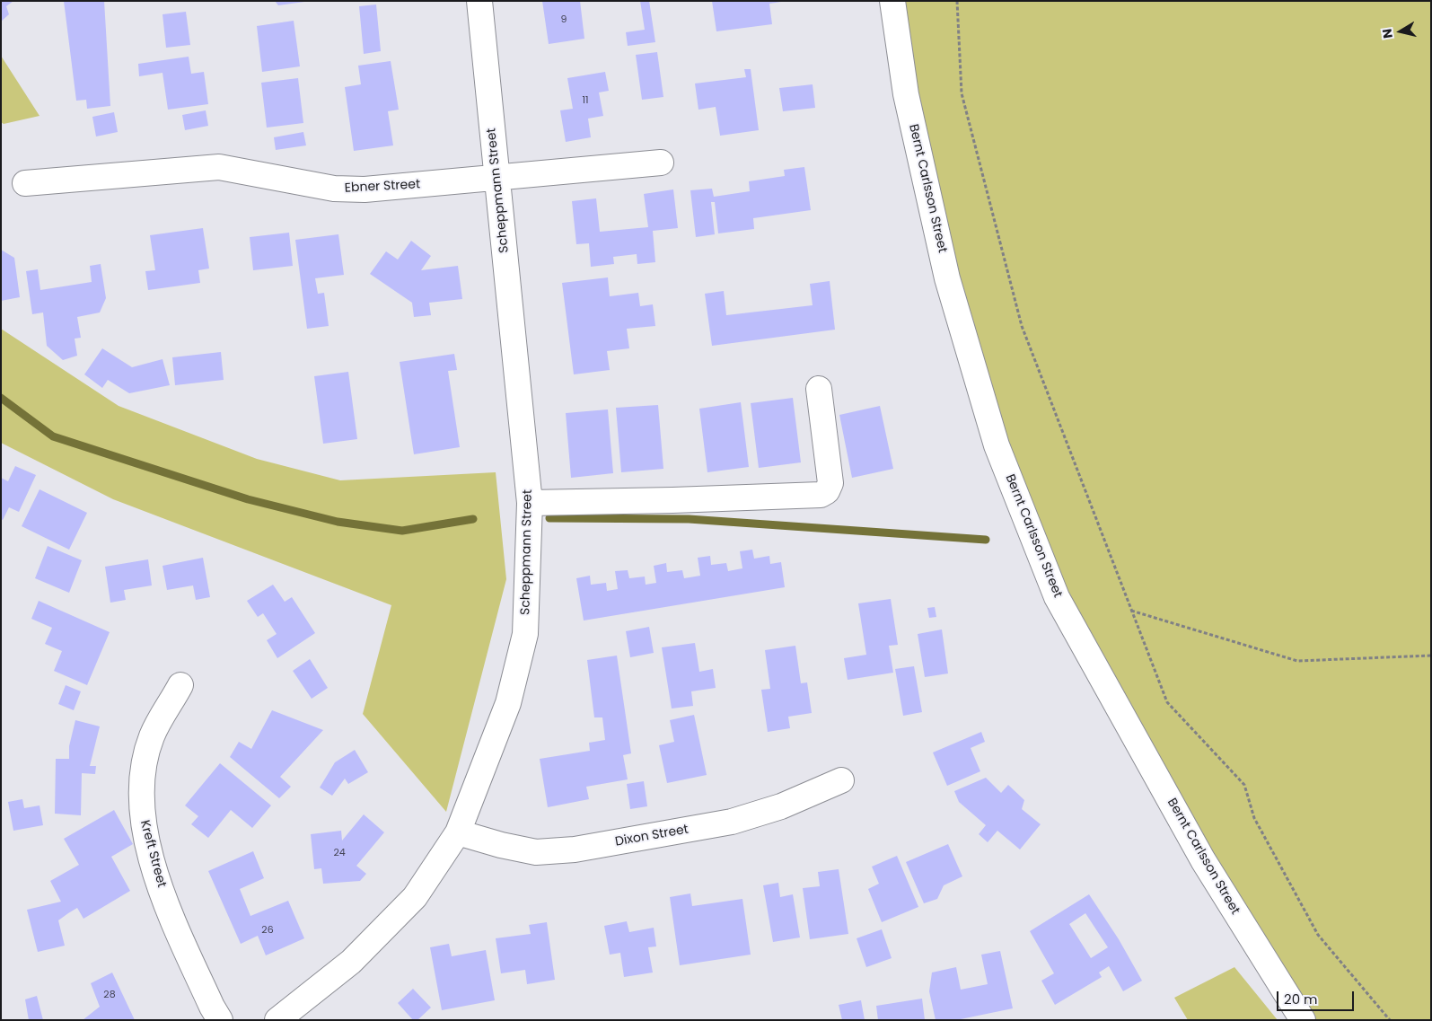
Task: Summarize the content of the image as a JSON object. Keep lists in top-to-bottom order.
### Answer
{
  "streets": {
    "street": [
      "Ebner Street",
      "Bernt Carlsson Street",
      "Scheppmann Street",
      "Dixon Street",
      "Kreft Street"
    ]
  },
  "crossings": [
    ["Ebner Street", "Scheppmann Street"],
    ["Scheppmann Street", "Dixon Street"]
  ],
  "house_numbers": [
    "9",
    "11",
    "24",
    "26",
    "28"
  ],
  "scale_bar": "20 m",
  "north": "left"
}
